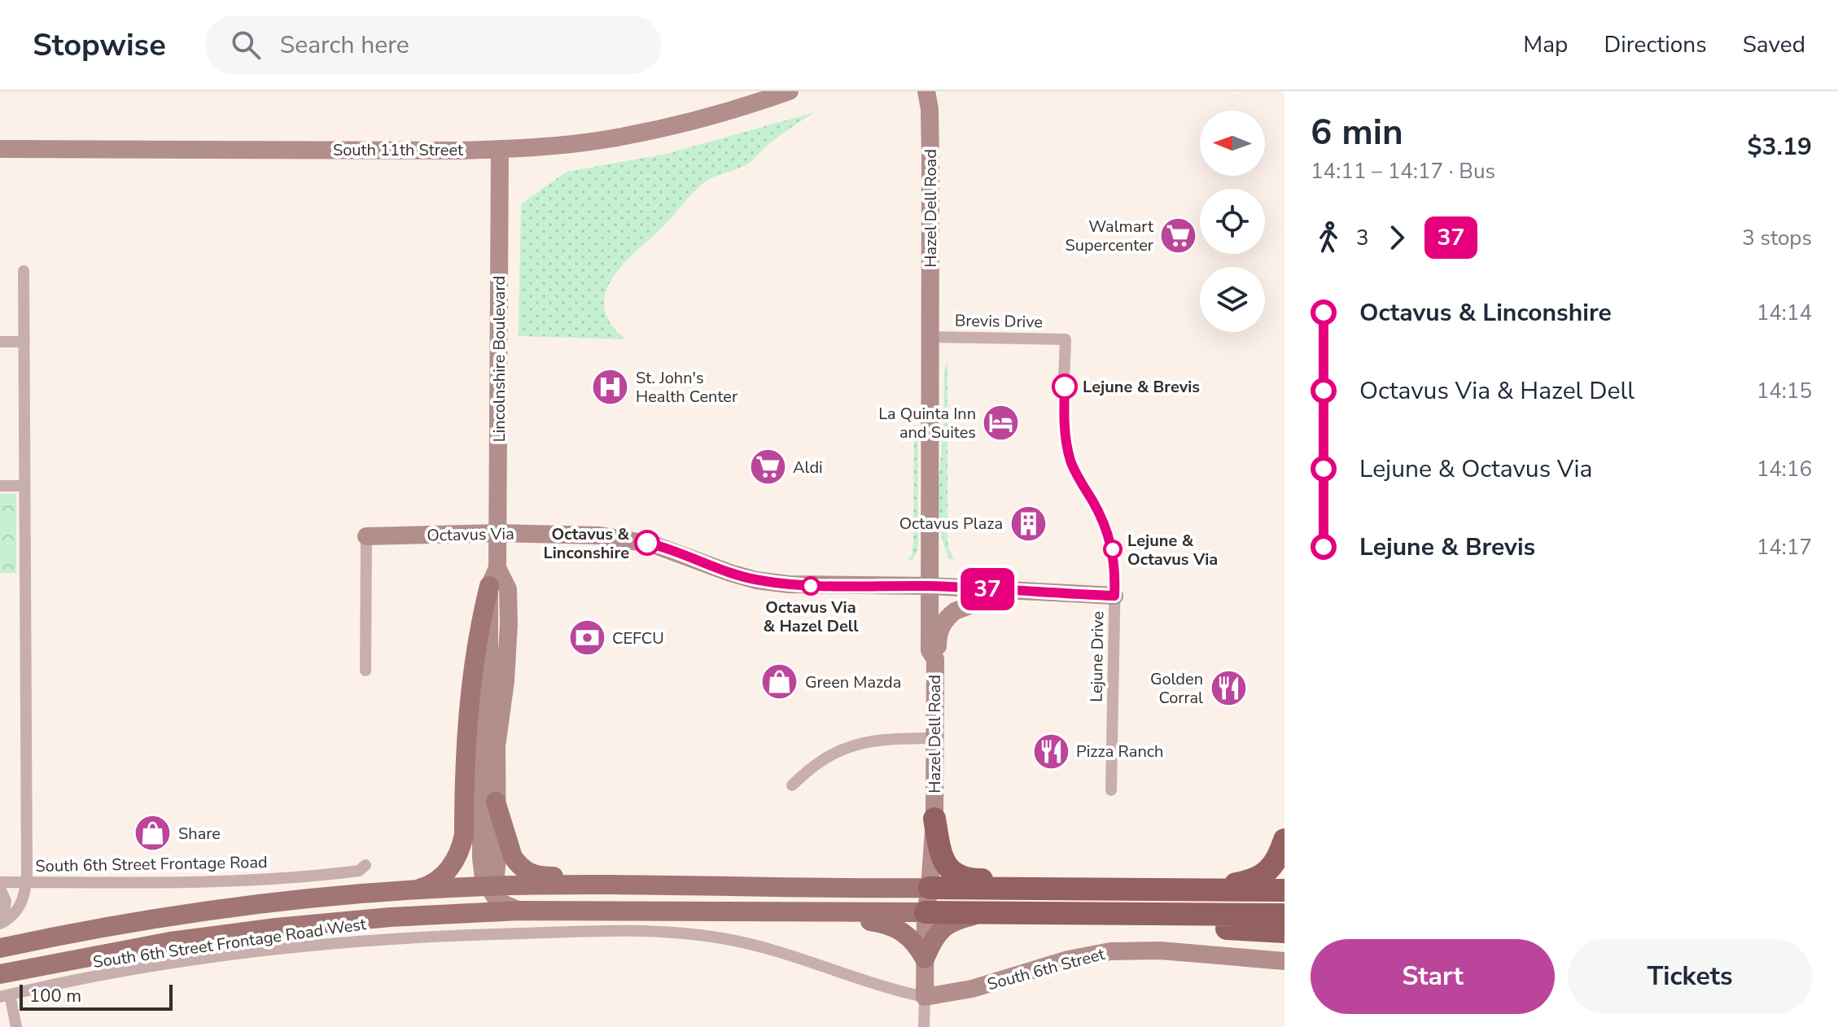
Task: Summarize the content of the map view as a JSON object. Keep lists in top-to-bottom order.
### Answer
{
  "streets": {
    "street": [
      "South 11th Street",
      "Hazel Dell Road",
      "Brevis Drive",
      "Lincolnshire Boulevard",
      "Octavus Via",
      "Lejune Drive",
      "South 6th Street Frontage Road",
      "South 6th Street Frontage Road West",
      "South 6th Street"
    ]
  },
  "crossings": [
    ["South 11th Street", "Lincolnshire Boulevard"],
    ["Hazel Dell Road", "Brevis Drive"],
    ["Hazel Dell Road", "Octavus Via"],
    ["Hazel Dell Road", "South 6th Street Frontage Road West"],
    ["Hazel Dell Road", "South 6th Street"],
    ["Brevis Drive", "Lejune Drive"],
    ["Lincolnshire Boulevard", "Octavus Via"],
    ["Octavus Via", "Lejune Drive"],
    ["South 6th Street Frontage Road West", "South 6th Street"]
  ],
  "places": {
    "supermarket": ["Walmart Supercenter", "Aldi"],
    "other": [
      "Lejune & Brevis",
      "Octavus & Linconshire",
      "Lejune & Octavus Via",
      "Octavus Via & Hazel Dell"
    ],
    "hospital": ["St. John's Health Center"],
    "hotel": ["La Quinta Inn and Suites"],
    "building": ["Octavus Plaza"],
    "bank": ["CEFCU"],
    "shop": ["Green Mazda", "Share"],
    "restaurant": ["Golden Corral", "Pizza Ranch"]
  },
  "lines": ["bus line 37"],
  "scale_bar": "100 m",
  "north": "left",
  "page": {
    "header": "Stopwise",
    "search": "Search here",
    "nav": ["Map", "Directions", "Saved"],
    "on_map": "37",
    "heading": ["6 min", "14:11 – 14:17 · Bus", "$3.19"],
    "legs": ["3", "37", "3 stops"],
    "list": [
      {
        "name": "Octavus & Linconshire",
        "value": "14:14"
      },
      {
        "name": "Octavus Via & Hazel Dell",
        "value": "14:15"
      },
      {
        "name": "Lejune & Octavus Via",
        "value": "14:16"
      },
      {
        "name": "Lejune & Brevis",
        "value": "14:17"
      }
    ],
    "buttons": ["Start", "Tickets"],
    "scale": "100 m"
  }
}
